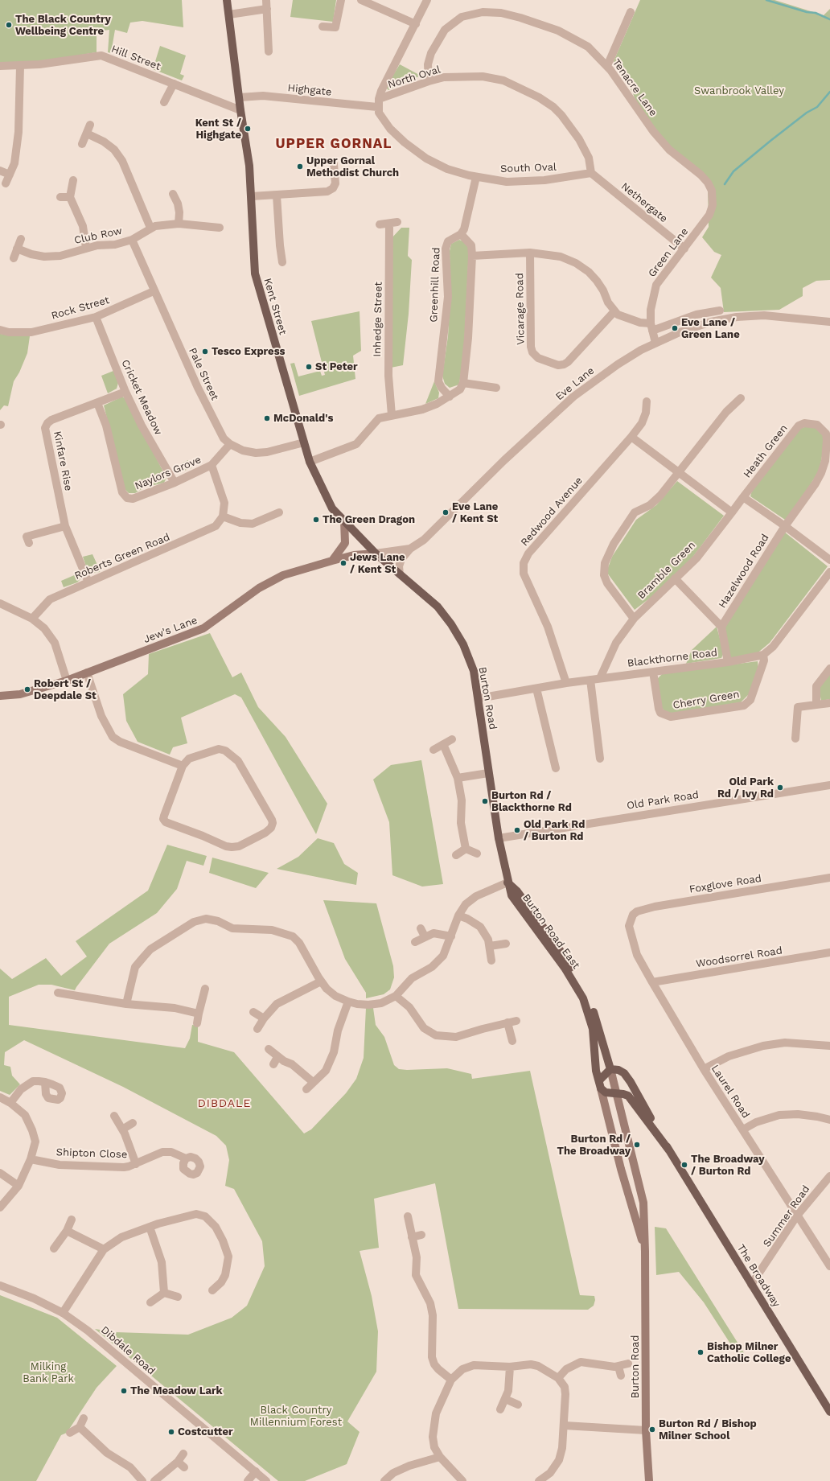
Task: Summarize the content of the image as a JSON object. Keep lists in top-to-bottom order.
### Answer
{
  "streets": {
    "main road": [
      "Kent Street",
      "Jew's Lane",
      "Burton Road",
      "Burton Road East",
      "The Broadway"
    ],
    "street": [
      "Hill Street",
      "North Oval",
      "Tenacre Lane",
      "Highgate",
      "South Oval",
      "Nethergate",
      "Club Row",
      "Green Lane",
      "Greenhill Road",
      "Rock Street",
      "Vicarage Road",
      "Inhedge Street",
      "Pale Street",
      "Eve Lane",
      "Cricket Meadow",
      "Heath Green",
      "Kinfare Rise",
      "Naylors Grove",
      "Redwood Avenue",
      "Roberts Green Road",
      "Bramble Green",
      "Hazelwood Road",
      "Blackthorne Road",
      "Cherry Green",
      "Old Park Road",
      "Foxglove Road",
      "Woodsorrel Road",
      "Laurel Road",
      "Shipton Close",
      "Summer Road",
      "Dibdale Road"
    ]
  },
  "crossings": [
    ["Hill Street", "Kent Street"],
    ["North Oval", "Tenacre Lane"],
    ["North Oval", "Highgate"],
    ["North Oval", "South Oval"],
    ["North Oval", "Nethergate"],
    ["Tenacre Lane", "Green Lane"],
    ["Highgate", "South Oval"],
    ["Highgate", "Kent Street"],
    ["South Oval", "Nethergate"],
    ["Nethergate", "Green Lane"],
    ["Club Row", "Pale Street"],
    ["Green Lane", "Eve Lane"],
    ["Kent Street", "Pale Street"],
    ["Kent Street", "Eve Lane"],
    ["Kent Street", "Jew's Lane"],
    ["Kent Street", "Burton Road"],
    ["Rock Street", "Pale Street"],
    ["Rock Street", "Cricket Meadow"],
    ["Pale Street", "Naylors Grove"],
    ["Eve Lane", "Jew's Lane"],
    ["Eve Lane", "Burton Road"],
    ["Cricket Meadow", "Kinfare Rise"],
    ["Cricket Meadow", "Naylors Grove"],
    ["Heath Green", "Bramble Green"],
    ["Heath Green", "Hazelwood Road"],
    ["Kinfare Rise", "Naylors Grove"],
    ["Kinfare Rise", "Roberts Green Road"],
    ["Redwood Avenue", "Blackthorne Road"],
    ["Bramble Green", "Blackthorne Road"],
    ["Jew's Lane", "Burton Road"],
    ["Blackthorne Road", "Burton Road"],
    ["Blackthorne Road", "Cherry Green"],
    ["Burton Road", "Old Park Road"],
    ["Burton Road", "Burton Road East"],
    ["Burton Road", "The Broadway"],
    ["Foxglove Road", "Laurel Road"],
    ["Burton Road East", "The Broadway"],
    ["Woodsorrel Road", "Laurel Road"],
    ["Laurel Road", "Summer Road"],
    ["Summer Road", "The Broadway"]
  ],
  "districts": ["UPPER GORNAL", "DIBDALE"],
  "parks": ["Swanbrook Valley", "Milking Bank Park", "Black Country Millennium Forest"],
  "places": [
    "The Black Country Wellbeing Centre",
    "Kent St / Highgate",
    "Upper Gornal Methodist Church",
    "Eve Lane / Green Lane",
    "Tesco Express",
    "St Peter",
    "McDonald's",
    "Eve Lane / Kent St",
    "The Green Dragon",
    "Jews Lane / Kent St",
    "Robert St / Deepdale St",
    "Old Park Rd / Ivy Rd",
    "Burton Rd / Blackthorne Rd",
    "Old Park Rd / Burton Rd",
    "Burton Rd / The Broadway",
    "The Broadway / Burton Rd",
    "Bishop Milner Catholic College",
    "The Meadow Lark",
    "Burton Rd / Bishop Milner School",
    "Costcutter"
  ]
}
